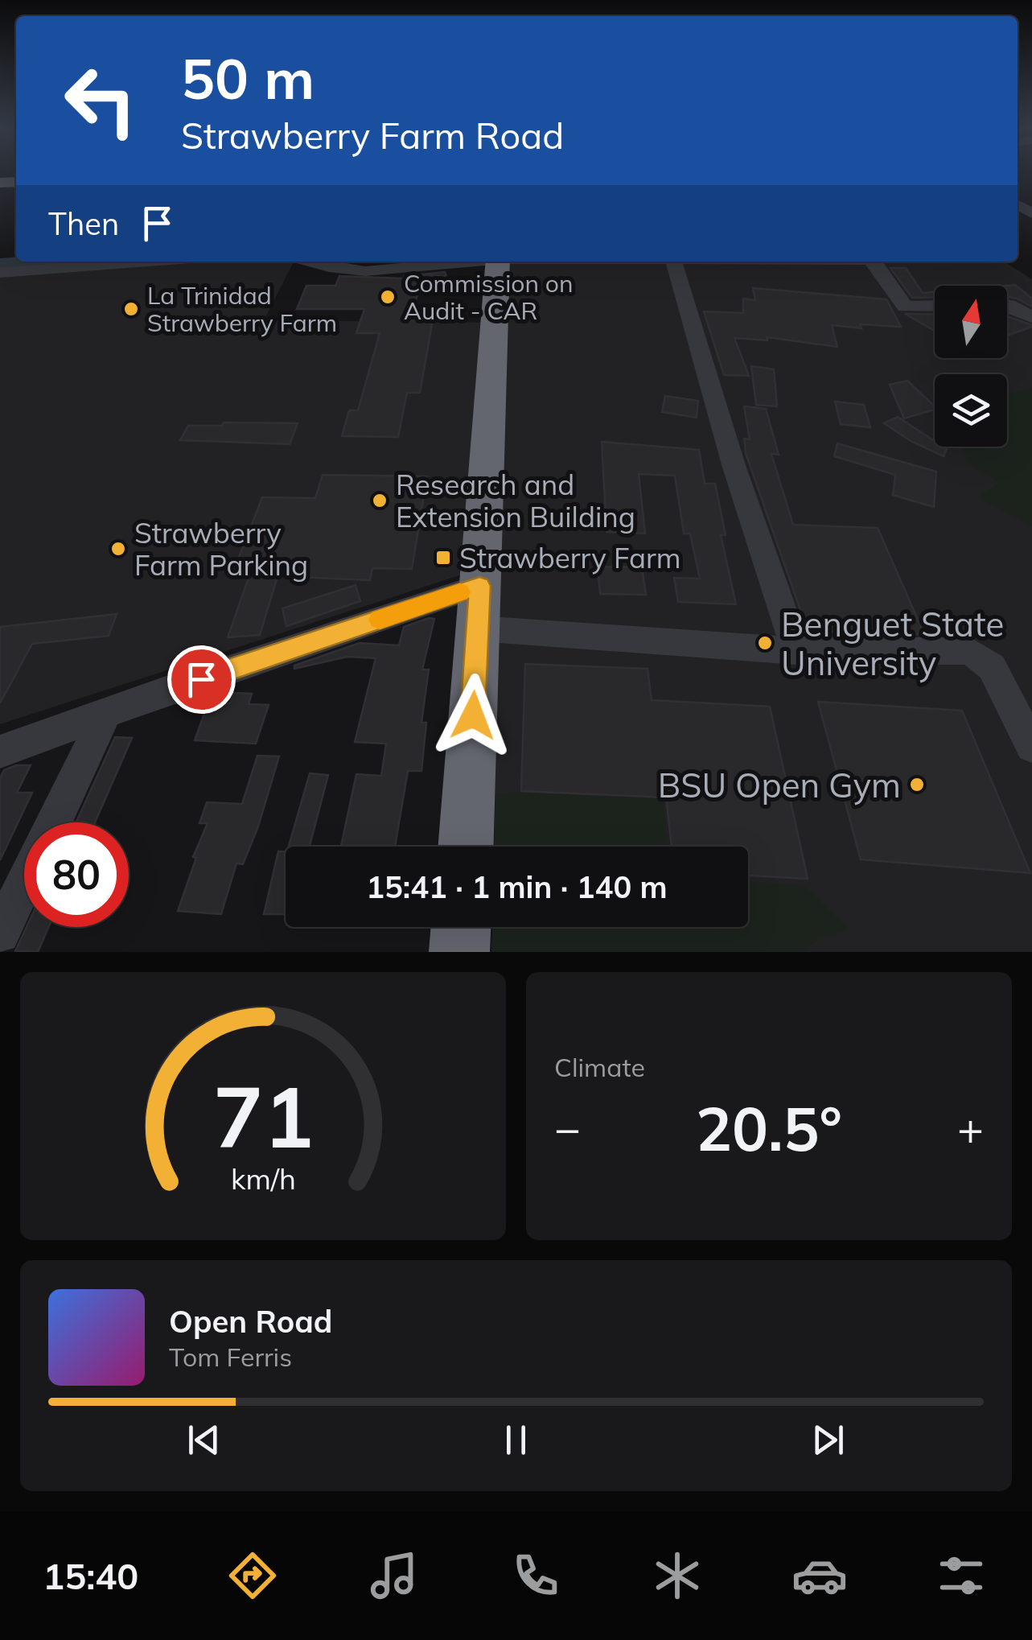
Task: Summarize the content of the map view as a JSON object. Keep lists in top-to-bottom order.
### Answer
{
  "places": {
    "other": [
      "Commission on Audit - CAR",
      "La Trinidad Strawberry Farm",
      "Research and Extension Building",
      "Strawberry Farm Parking",
      "Benguet State University",
      "BSU Open Gym"
    ],
    "transit": ["Strawberry Farm"]
  },
  "north": "top",
  "page": {
    "turn": ["50 m", "Strawberry Farm Road"],
    "then": "Then",
    "limit": "80",
    "trip": "15:41 · 1 min · 140 m",
    "tile": "Climate",
    "heat": ["−", "20.5°", "+"],
    "song": ["Open Road", "Tom Ferris"],
    "tabs": "15:40",
    "gauge": ["71", "km/h"]
  }
}
